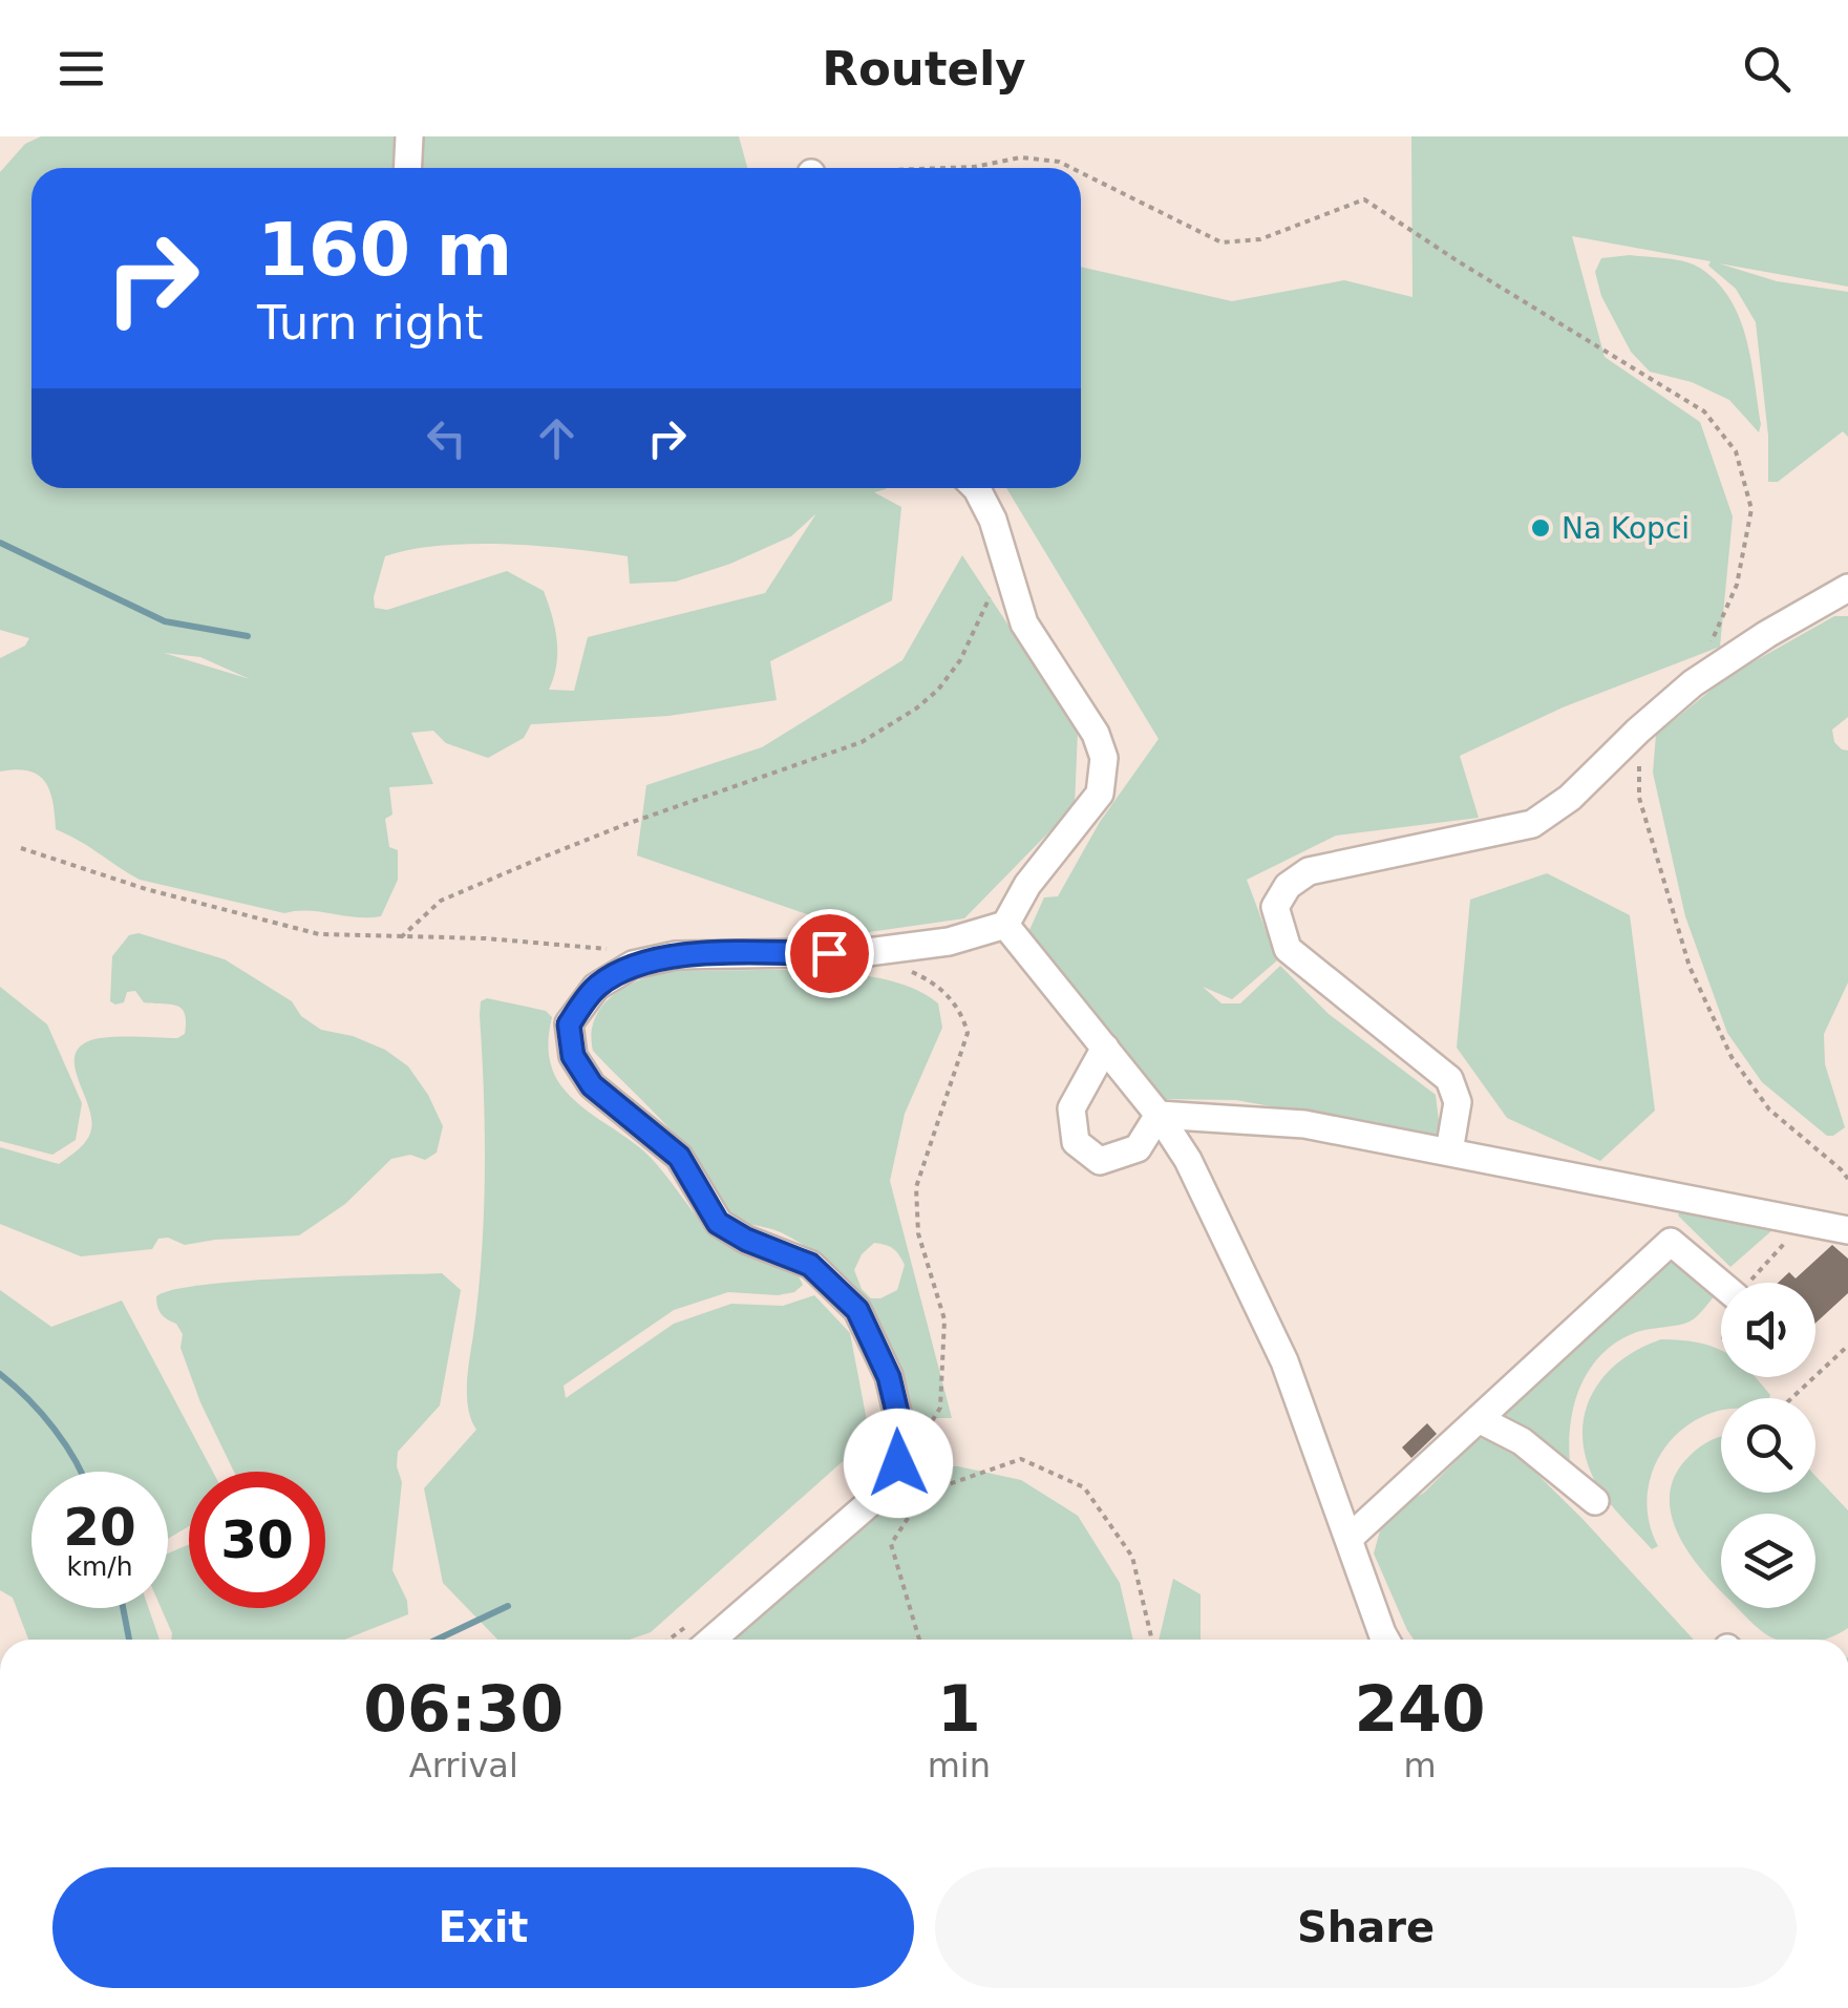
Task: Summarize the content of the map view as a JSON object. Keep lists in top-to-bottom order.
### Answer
{
  "places": ["Na Kopci"],
  "page": {
    "header": "Routely",
    "turn": ["160 m", "Turn right"],
    "speed": "20 km/h",
    "limit": "30",
    "eta": [
      "06:30",
      "Arrival",
      "1",
      "min",
      "240",
      "m"
    ],
    "buttons": ["Exit", "Share"]
  }
}
